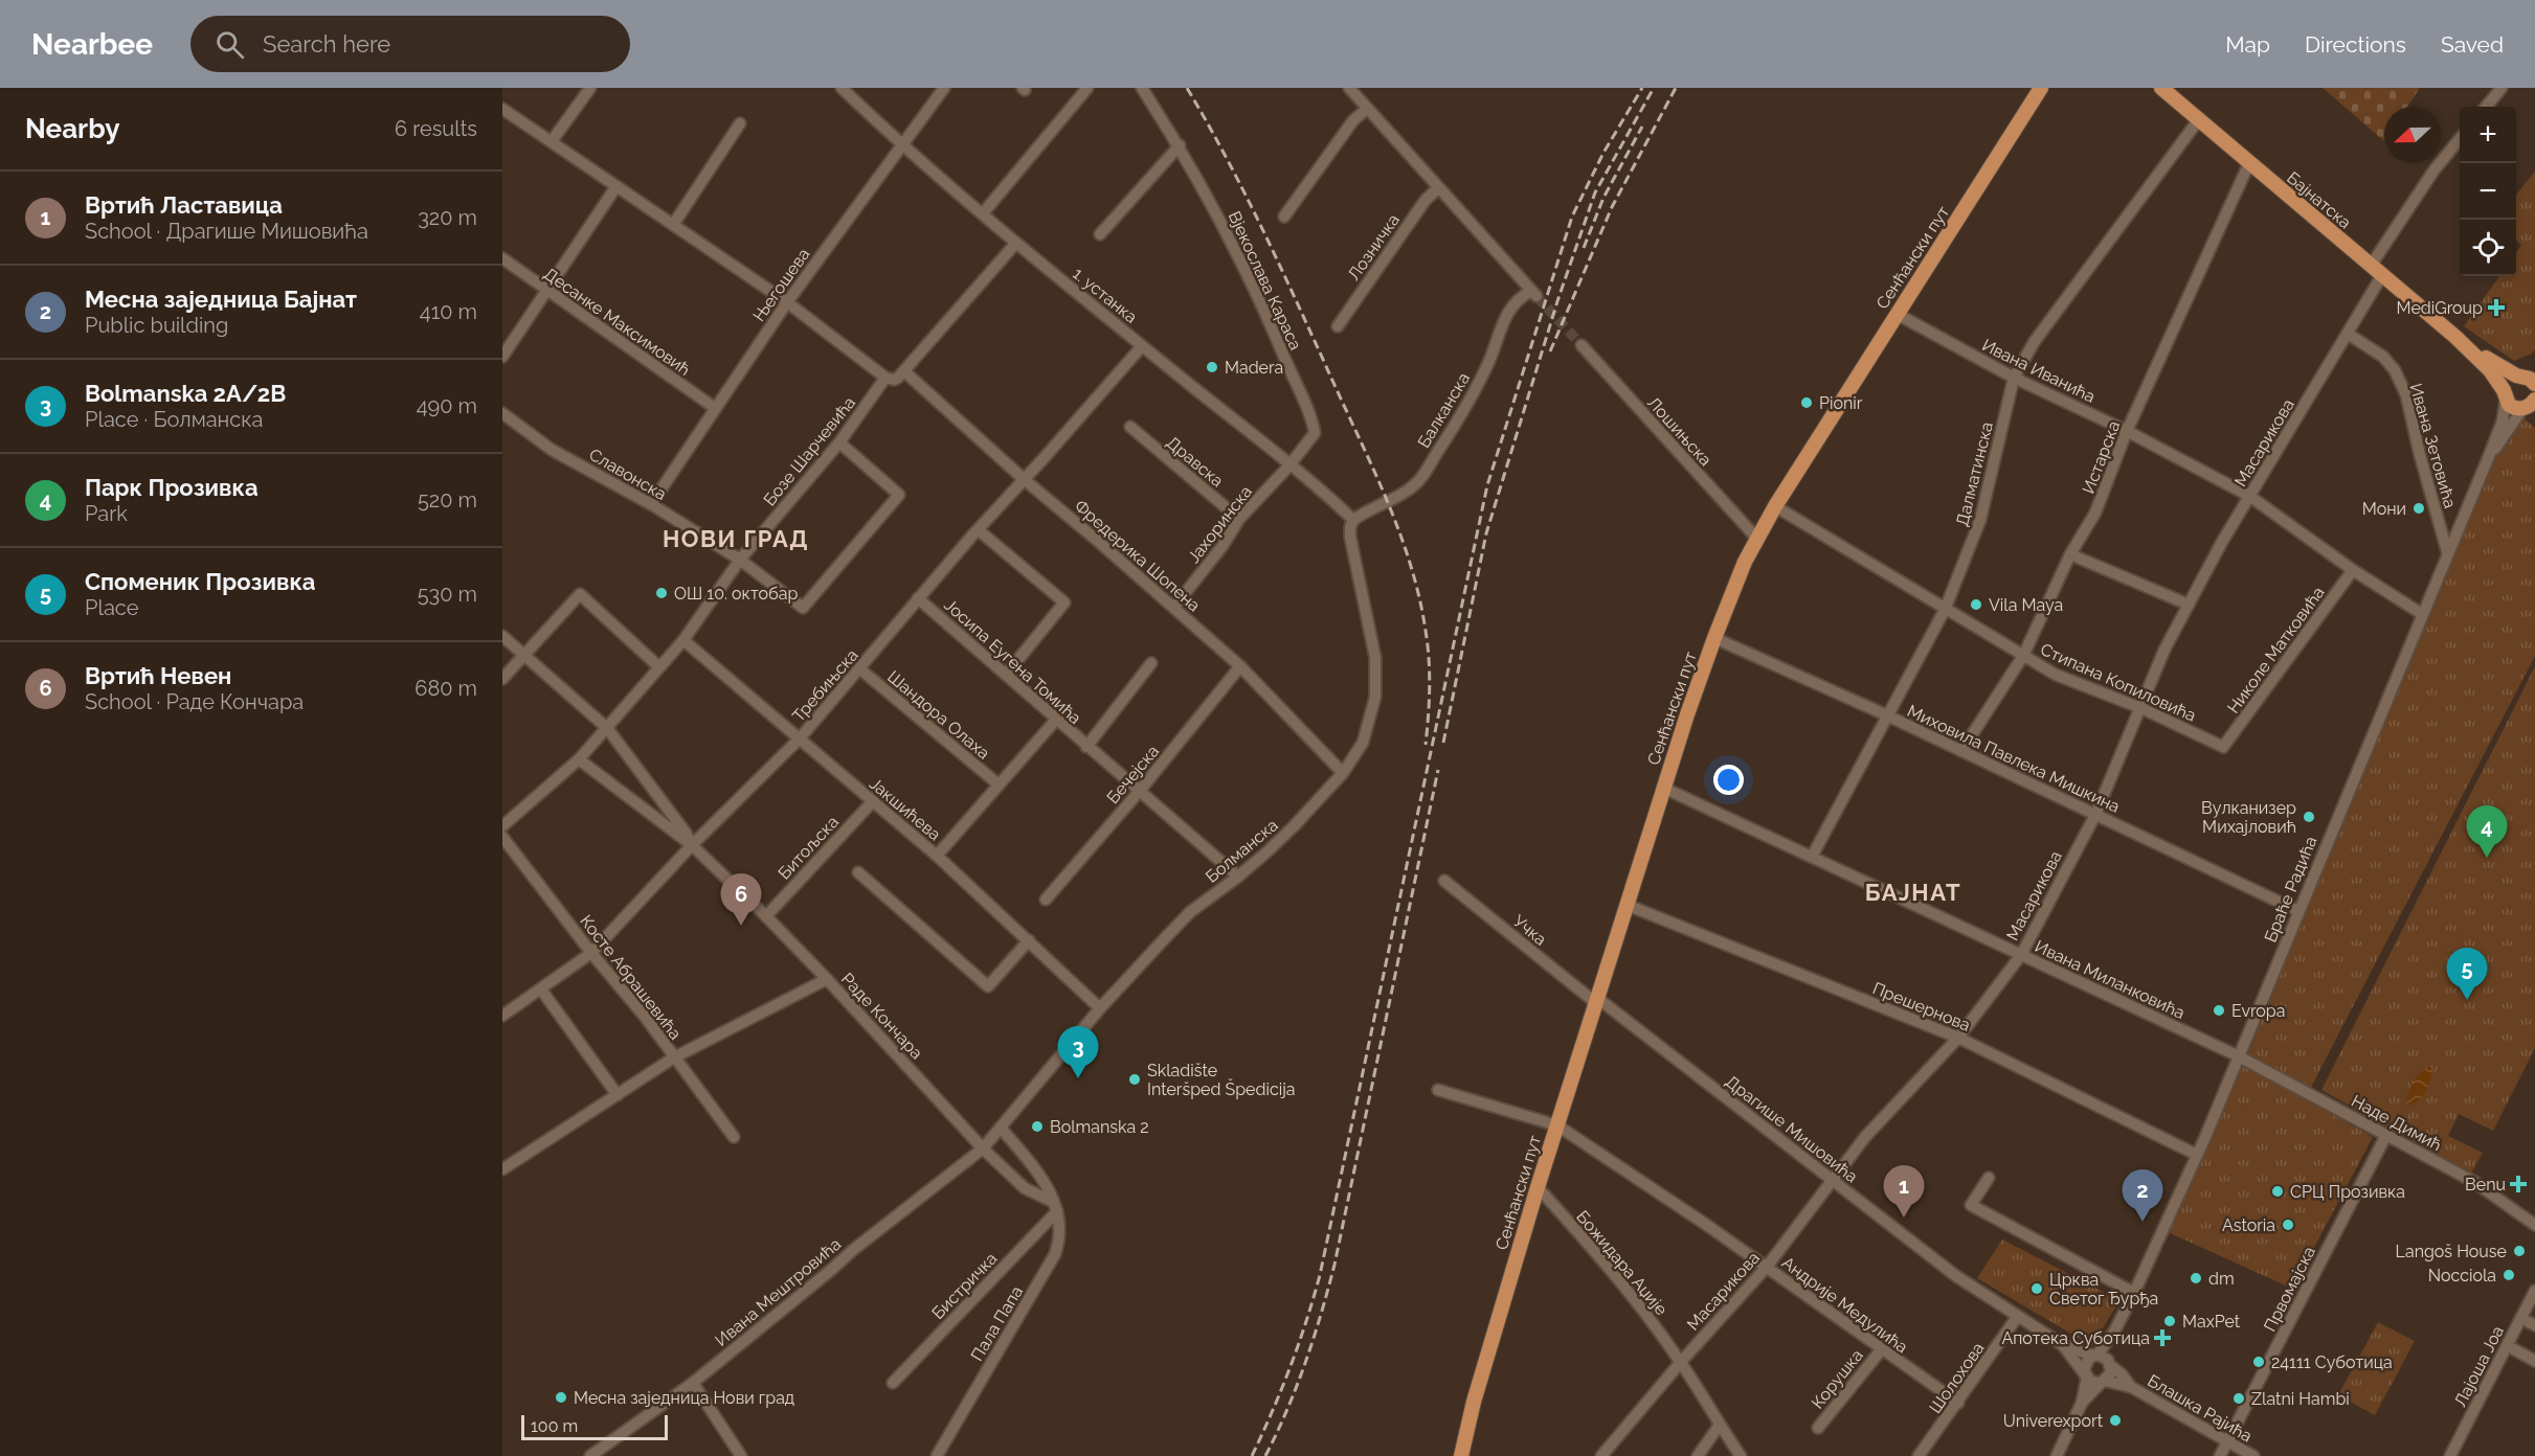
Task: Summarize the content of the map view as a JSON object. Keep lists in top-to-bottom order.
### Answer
{
  "streets": {
    "main road": ["Бајнатска", "Сенћански пут"],
    "street": [
      "Лозничка",
      "Вјекослава Караса",
      "Његошева",
      "1. устанка",
      "Десанке Максимовић",
      "Ивана Иванића",
      "Балканска",
      "Лошињска",
      "Масарикова",
      "Ивана Зетовића",
      "Бозе Шарчевића",
      "Истарска",
      "Дравска",
      "Славонска",
      "Далматинска",
      "Јахоринска",
      "Фредерика Шопена",
      "Николе Матковића",
      "Јосипа Еугена Томића",
      "Стипана Копиловића",
      "Требињска",
      "Шандора Олаха",
      "Миховила Павлека Мишкина",
      "Бечејска",
      "Јакшићева",
      "Битољска",
      "Болманска",
      "Браће Радића",
      "Учка",
      "Косте Абрашевића",
      "Ивана Миланковића",
      "Прешернова",
      "Раде Кончара",
      "Наде Димић",
      "Драгише Мишовића",
      "Божидара Аџије",
      "Бистричка",
      "Првомајска",
      "Ивана Мештровића",
      "Андрије Медулића",
      "Пала Папа",
      "Лајоша Јоа",
      "Шолохова",
      "Корушка",
      "Блашка Рајића"
    ]
  },
  "crossings": [
    ["Бајнатска", "Масарикова"],
    ["Бајнатска", "Истарска"],
    ["Бајнатска", "Далматинска"],
    ["Бајнатска", "Браће Радића"],
    ["Лозничка", "Балканска"],
    ["Сенћански пут", "Ивана Иванића"],
    ["Сенћански пут", "Лошињска"],
    ["Сенћански пут", "Стипана Копиловића"],
    ["Сенћански пут", "Миховила Павлека Мишкина"],
    ["Сенћански пут", "Учка"],
    ["Сенћански пут", "Ивана Миланковића"],
    ["Сенћански пут", "Прешернова"],
    ["Сенћански пут", "Драгише Мишовића"],
    ["Сенћански пут", "Божидара Аџије"],
    ["Сенћански пут", "Андрије Медулића"],
    ["Вјекослава Караса", "Јахоринска"],
    ["Његошева", "1. устанка"],
    ["Његошева", "Десанке Максимовић"],
    ["Његошева", "Славонска"],
    ["1. устанка", "Балканска"],
    ["1. устанка", "Јахоринска"],
    ["1. устанка", "Требињска"],
    ["1. устанка", "Болманска"],
    ["Ивана Иванића", "Масарикова"],
    ["Ивана Иванића", "Истарска"],
    ["Ивана Иванића", "Далматинска"],
    ["Ивана Иванића", "Николе Матковића"],
    ["Ивана Иванића", "Браће Радића"],
    ["Балканска", "Болманска"],
    ["Масарикова", "Ивана Зетовића"],
    ["Масарикова", "Стипана Копиловића"],
    ["Масарикова", "Миховила Павлека Мишкина"],
    ["Масарикова", "Ивана Миланковића"],
    ["Масарикова", "Прешернова"],
    ["Масарикова", "Драгише Мишовића"],
    ["Масарикова", "Божидара Аџије"],
    ["Масарикова", "Андрије Медулића"],
    ["Ивана Зетовића", "Браће Радића"],
    ["Бозе Шарчевића", "Славонска"],
    ["Бозе Шарчевића", "Јакшићева"],
    ["Бозе Шарчевића", "Раде Кончара"],
    ["Истарска", "Стипана Копиловића"],
    ["Истарска", "Миховила Павлека Мишкина"],
    ["Дравска", "Јахоринска"],
    ["Далматинска", "Стипана Копиловића"],
    ["Далматинска", "Миховила Павлека Мишкина"],
    ["Далматинска", "Ивана Миланковића"],
    ["Јахоринска", "Фредерика Шопена"],
    ["Фредерика Шопена", "Требињска"],
    ["Фредерика Шопена", "Бечејска"],
    ["Фредерика Шопена", "Болманска"],
    ["Николе Матковића", "Стипана Копиловића"],
    ["Јосипа Еугена Томића", "Требињска"],
    ["Јосипа Еугена Томића", "Бечејска"],
    ["Јосипа Еугена Томића", "Болманска"],
    ["Требињска", "Шандора Олаха"],
    ["Требињска", "Јакшићева"],
    ["Требињска", "Косте Абрашевића"],
    ["Требињска", "Раде Кончара"],
    ["Миховила Павлека Мишкина", "Браће Радића"],
    ["Јакшићева", "Битољска"],
    ["Јакшићева", "Болманска"],
    ["Битољска", "Раде Кончара"],
    ["Болманска", "Раде Кончара"],
    ["Болманска", "Ивана Мештровића"],
    ["Браће Радића", "Ивана Миланковића"],
    ["Браће Радића", "Прешернова"],
    ["Браће Радића", "Наде Димић"],
    ["Браће Радића", "Драгише Мишовића"],
    ["Браће Радића", "Блашка Рајића"],
    ["Учка", "Драгише Мишовића"],
    ["Ивана Миланковића", "Наде Димић"],
    ["Раде Кончара", "Бистричка"],
    ["Раде Кончара", "Ивана Мештровића"],
    ["Раде Кончара", "Пала Папа"],
    ["Наде Димић", "Првомајска"],
    ["Драгише Мишовића", "Шолохова"],
    ["Драгише Мишовића", "Блашка Рајића"],
    ["Бистричка", "Пала Папа"],
    ["Првомајска", "Блашка Рајића"],
    ["Андрије Медулића", "Шолохова"],
    ["Андрије Медулића", "Корушка"]
  ],
  "districts": ["НОВИ ГРАД", "БАЈНАТ"],
  "places": {
    "health": ["MediGroup", "Benu", "Апотека Суботица"],
    "other": [
      "Madera",
      "Pionir",
      "Мони",
      "ОШ 10. октобар",
      "Vila Maya",
      "Вулканизер Михајловић",
      "Evropa",
      "Skladište Interšped Špedicija",
      "Bolmanska 2",
      "СРЦ Прозивка",
      "Astoria",
      "Langoš House",
      "Nocciola",
      "dm",
      "Црква Светог Ђурђа",
      "MaxPet",
      "24111 Суботица",
      "Месна заједница Нови град",
      "Zlatni Hambi",
      "Univerexport"
    ]
  },
  "scale_bar": "100 m",
  "north": "left",
  "page": {
    "header": "Nearbee",
    "search": "Search here",
    "nav": ["Map", "Directions", "Saved"],
    "heading": ["Nearby", "6 results"],
    "map_buttons": ["+", "−"],
    "list": [
      {
        "mark": "1",
        "name": "Вртић Ластавица",
        "note": "School · Драгише Мишовића",
        "value": "320 m"
      },
      {
        "mark": "2",
        "name": "Месна заједница Бајнат",
        "note": "Public building",
        "value": "410 m"
      },
      {
        "mark": "3",
        "name": "Bolmanska 2A/2B",
        "note": "Place · Болманска",
        "value": "490 m"
      },
      {
        "mark": "4",
        "name": "Парк Прозивка",
        "note": "Park",
        "value": "520 m"
      },
      {
        "mark": "5",
        "name": "Споменик Прозивка",
        "note": "Place",
        "value": "530 m"
      },
      {
        "mark": "6",
        "name": "Вртић Невен",
        "note": "School · Раде Кончара",
        "value": "680 m"
      }
    ],
    "pins": [
      "4",
      "6",
      "5",
      "3",
      "1",
      "2"
    ],
    "scale": "100 m"
  }
}
